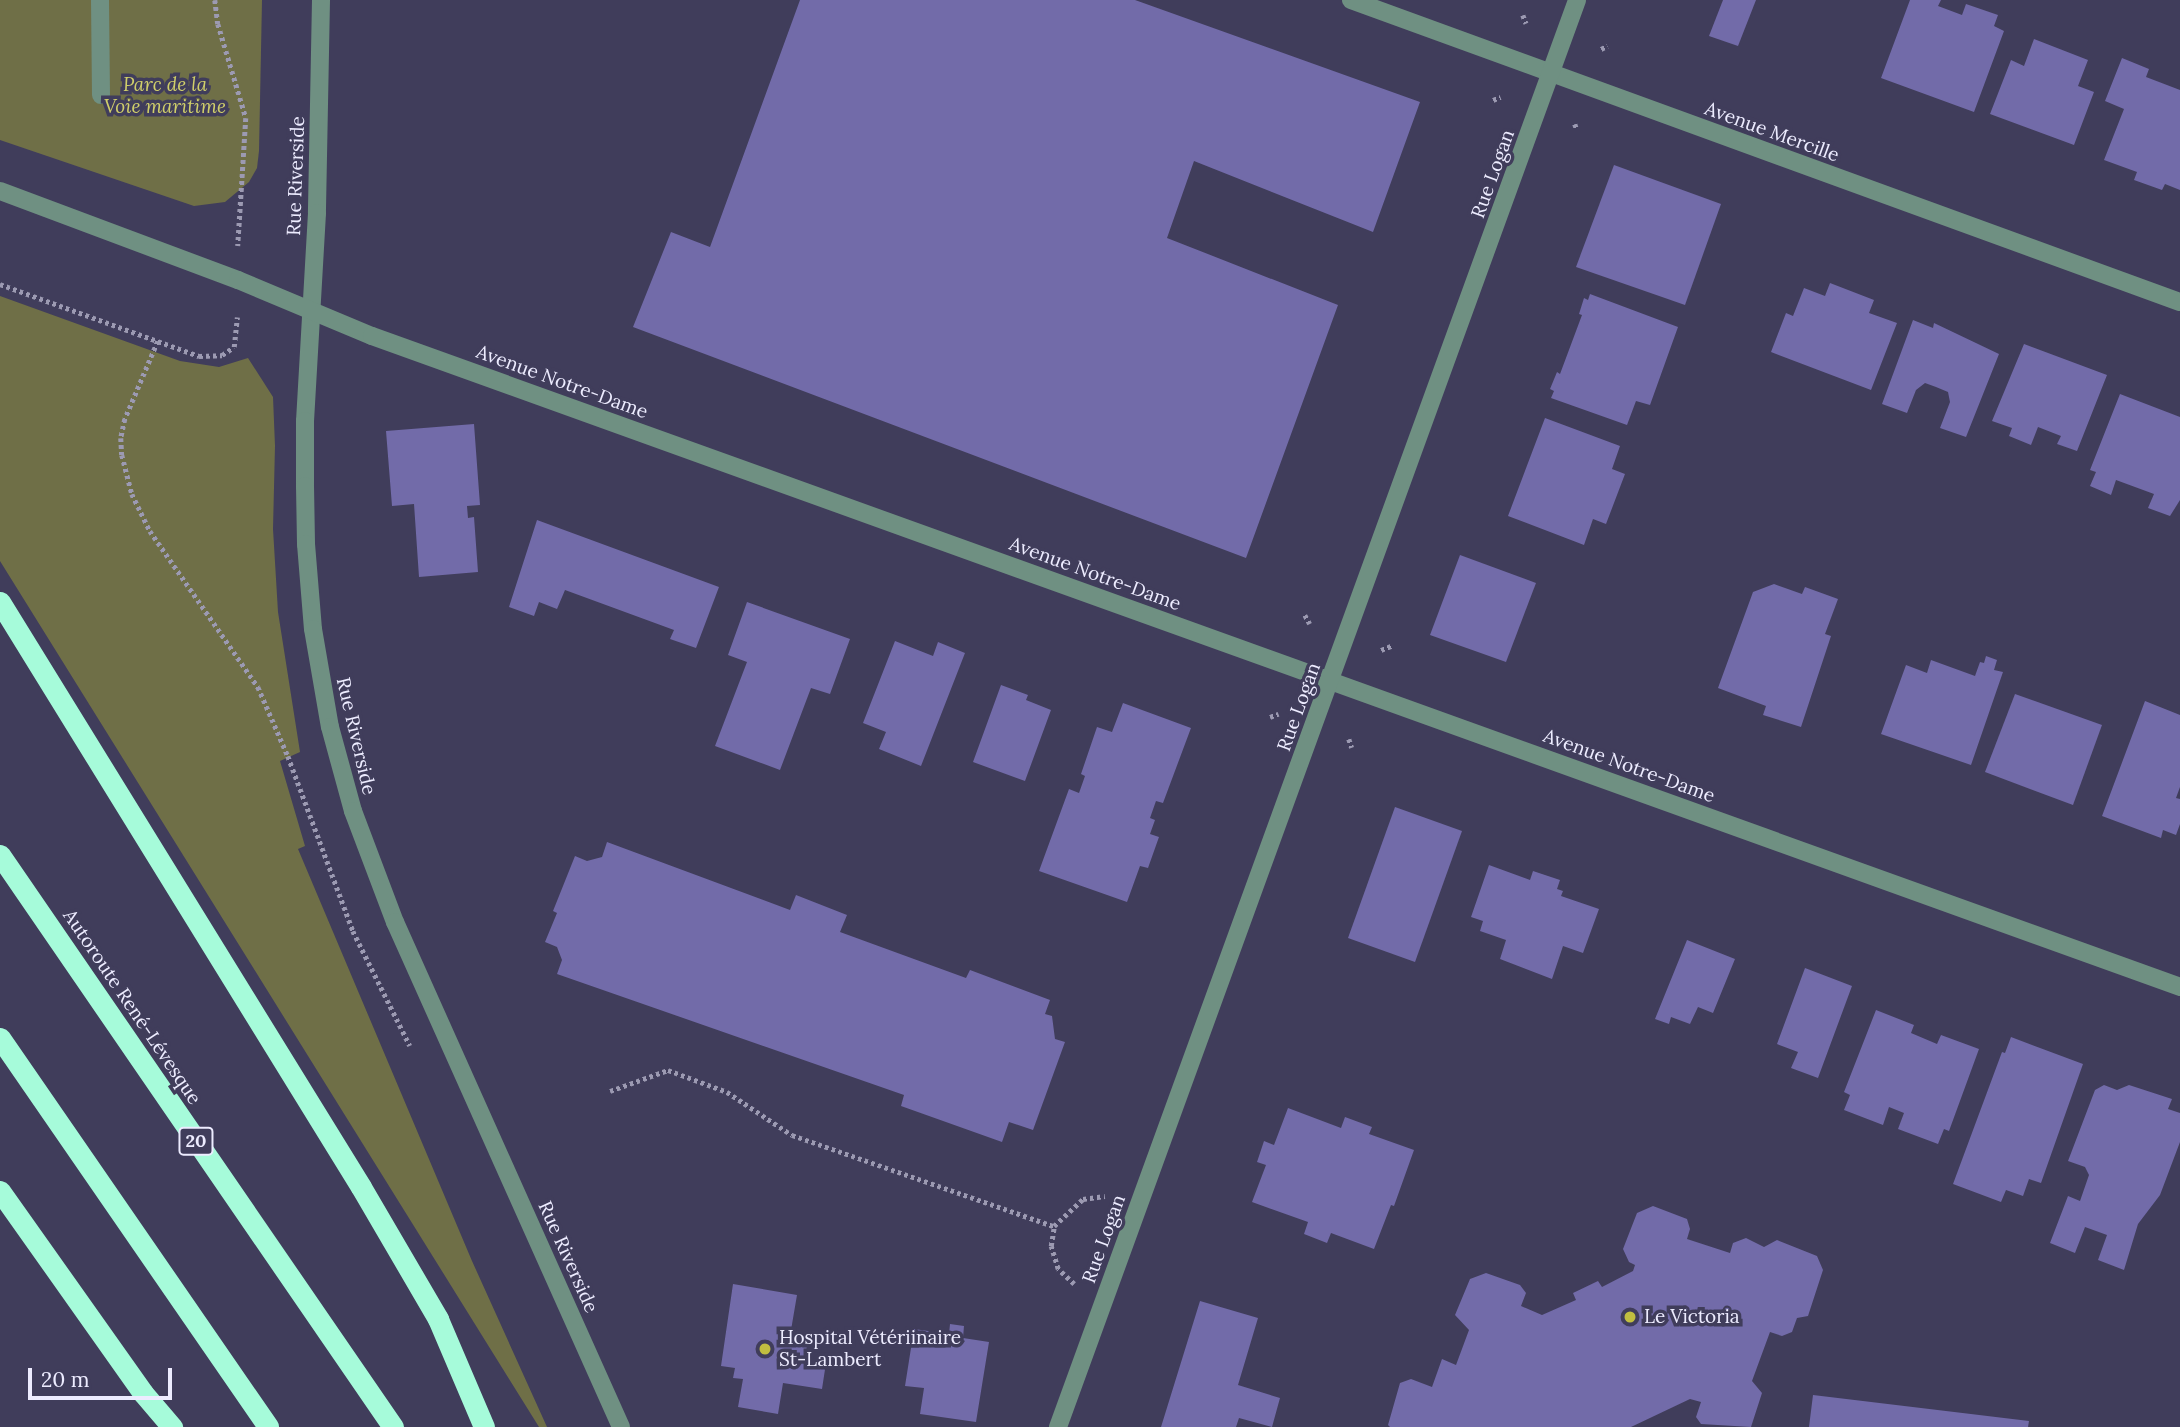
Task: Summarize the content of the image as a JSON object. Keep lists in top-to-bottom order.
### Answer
{
  "streets": {
    "highway": ["Autoroute René-Lévesque", "20"],
    "street": [
      "Avenue Mercille",
      "Rue Logan",
      "Rue Riverside",
      "Avenue Notre-Dame"
    ]
  },
  "crossings": [
    ["Avenue Mercille", "Rue Logan"],
    ["Rue Logan", "Avenue Notre-Dame"],
    ["Rue Riverside", "Avenue Notre-Dame"]
  ],
  "parks": ["Parc de la Voie maritime"],
  "places": ["Le Victoria", "Hospital Vétériinaire St-Lambert"],
  "scale_bar": "20 m"
}
